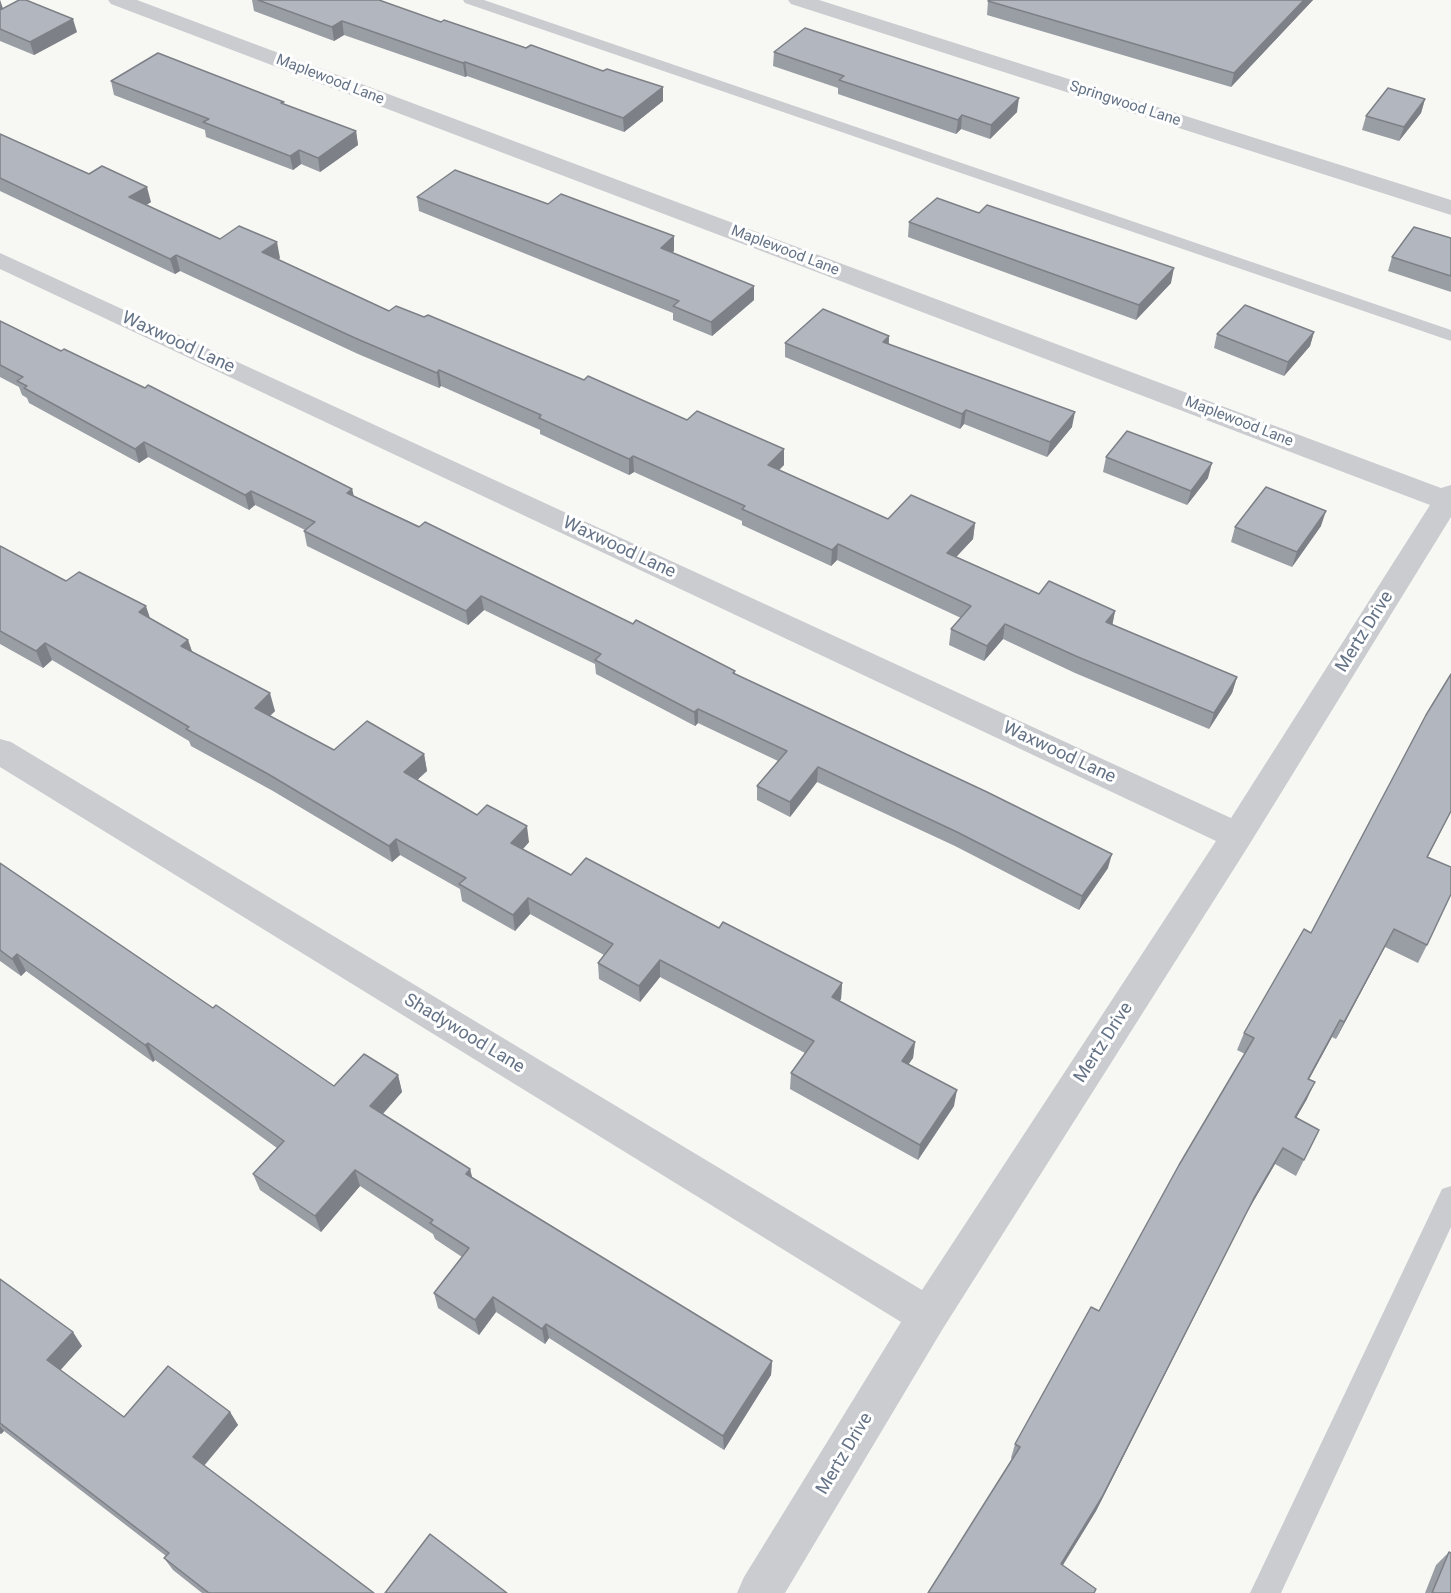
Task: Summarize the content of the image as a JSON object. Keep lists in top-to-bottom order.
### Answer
{
  "streets": {
    "street": [
      "Maplewood Lane",
      "Springwood Lane",
      "Waxwood Lane",
      "Mertz Drive",
      "Shadywood Lane"
    ]
  },
  "crossings": [
    ["Maplewood Lane", "Mertz Drive"],
    ["Waxwood Lane", "Mertz Drive"],
    ["Mertz Drive", "Shadywood Lane"]
  ]
}
